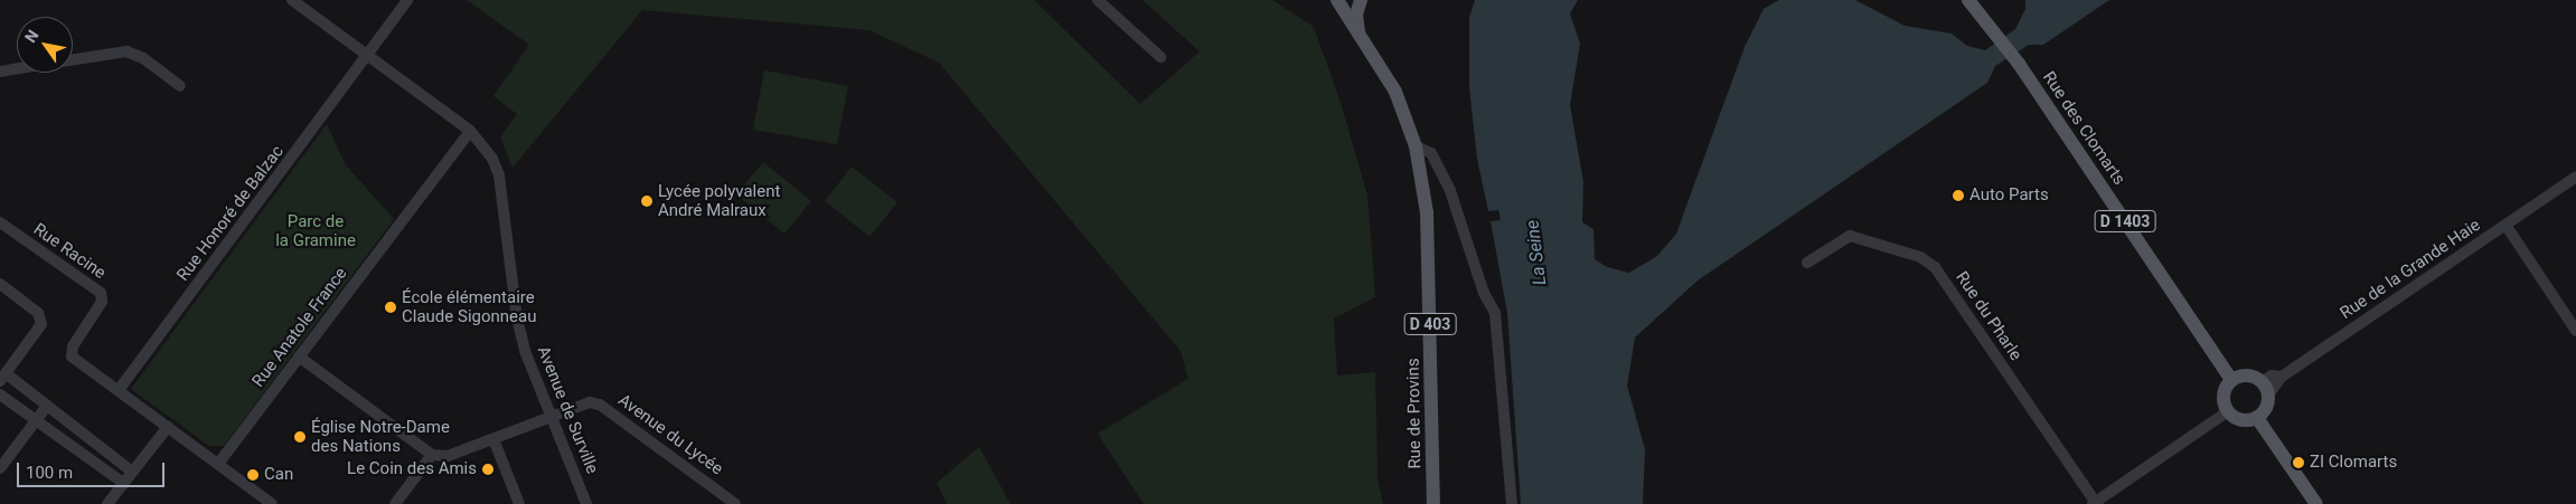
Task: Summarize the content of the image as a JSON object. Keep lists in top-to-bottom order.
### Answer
{
  "streets": {
    "main road": [
      "Rue des Clomarts",
      "D 1403",
      "D 403",
      "Rue de Provins"
    ],
    "street": [
      "Rue Honoré de Balzac",
      "Rue Racine",
      "Rue de la Grande Haie",
      "Rue du Pharle",
      "Rue Anatole France",
      "Avenue de Surville",
      "Avenue du Lycée"
    ]
  },
  "crossings": [
    ["Rue des Clomarts", "Rue de la Grande Haie"],
    ["Rue Honoré de Balzac", "Rue Racine"],
    ["Rue Honoré de Balzac", "Avenue de Surville"],
    ["Rue Racine", "Rue Anatole France"],
    ["Rue Anatole France", "Avenue de Surville"],
    ["Avenue de Surville", "Avenue du Lycée"]
  ],
  "water": ["La Seine"],
  "parks": ["Parc de la Gramine"],
  "places": [
    "Auto Parts",
    "Lycée polyvalent André Malraux",
    "École élémentaire Claude Sigonneau",
    "Église Notre-Dame des Nations",
    "ZI Clomarts",
    "Le Coin des Amis",
    "Can"
  ],
  "scale_bar": "100 m",
  "north": "top left"
}
